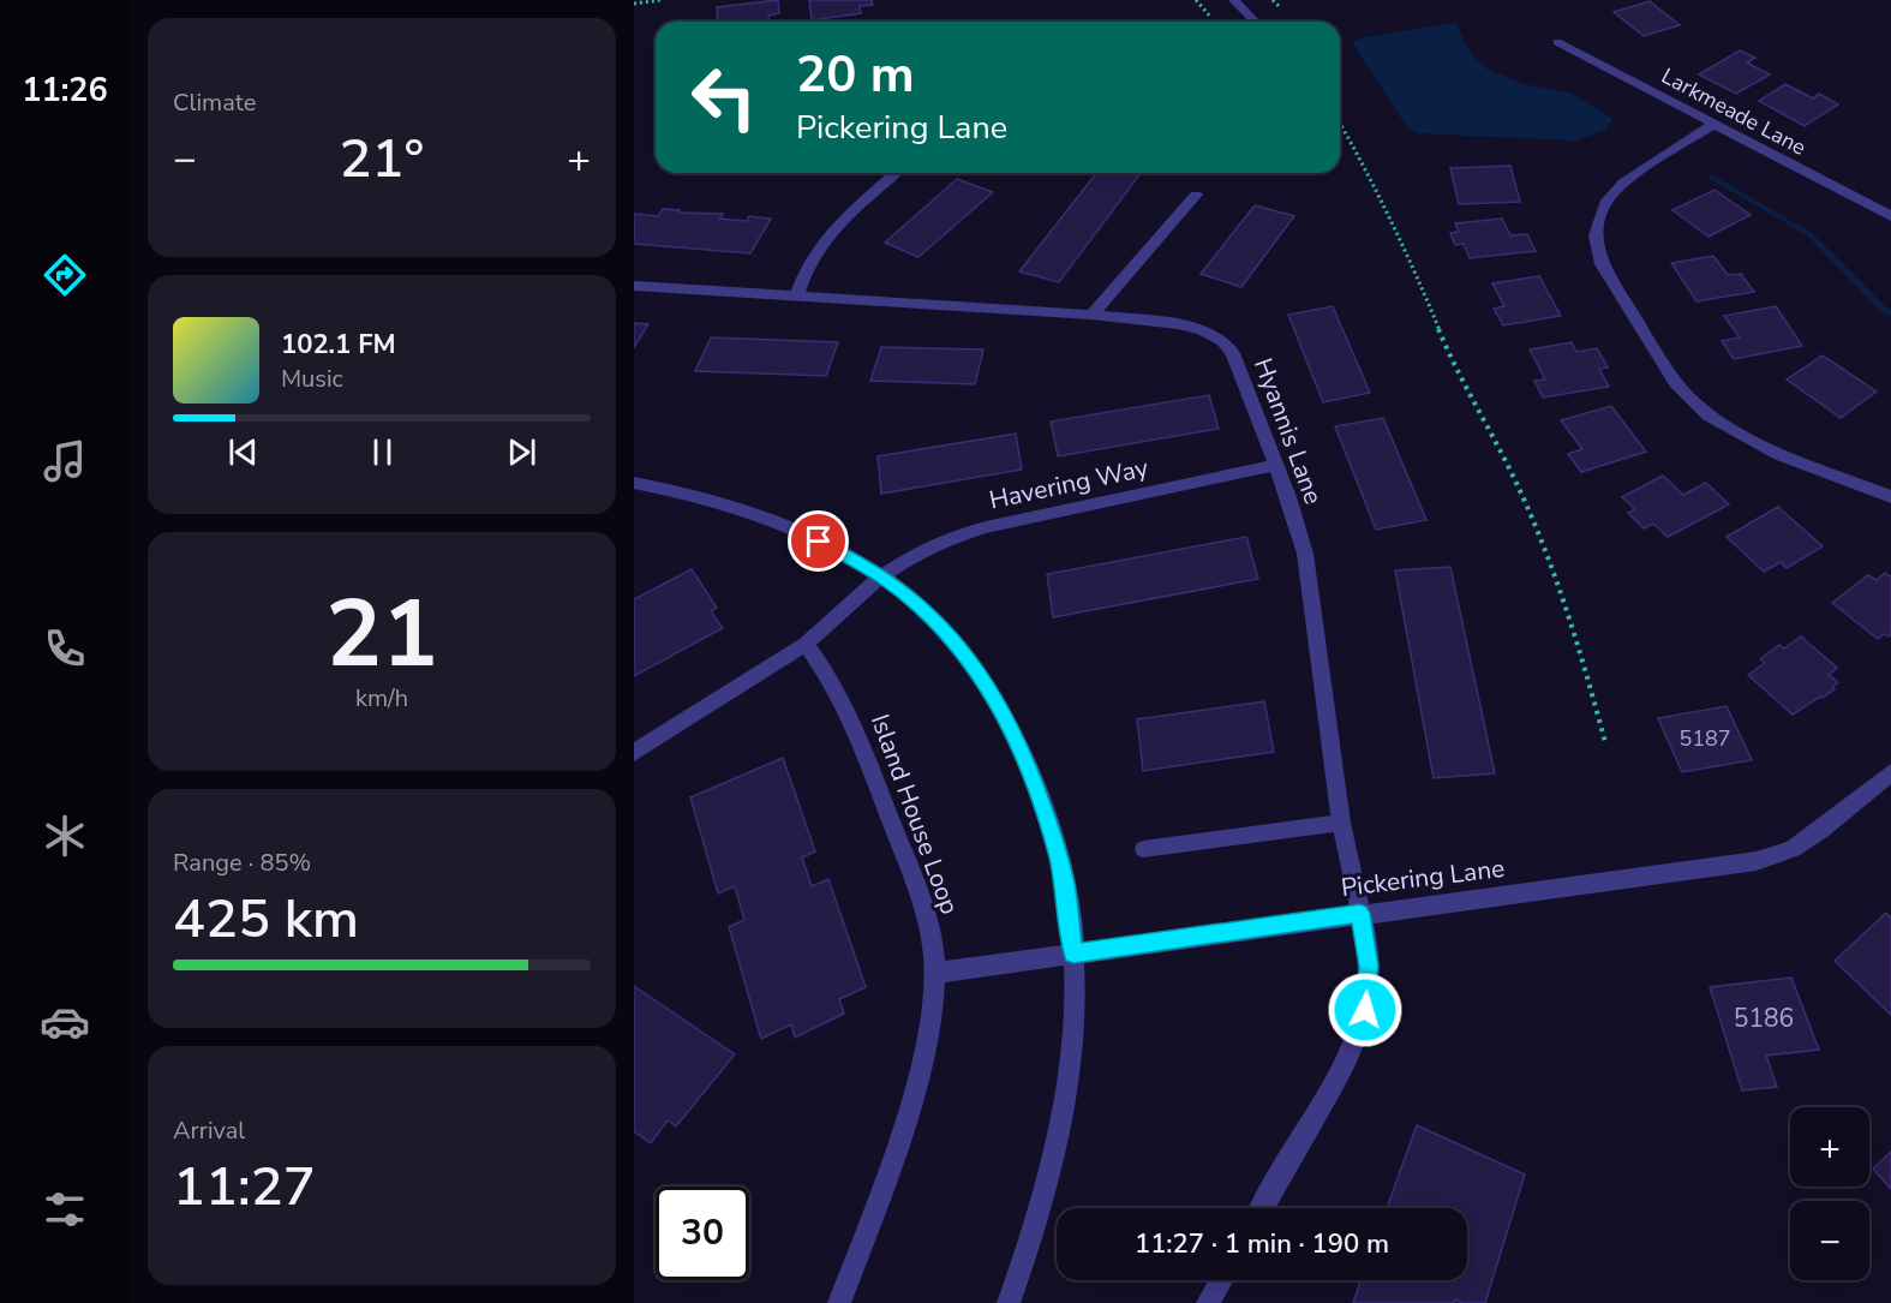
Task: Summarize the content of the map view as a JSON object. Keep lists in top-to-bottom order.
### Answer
{
  "streets": {
    "street": [
      "Larkmeade Lane",
      "Hyannis Lane",
      "Havering Way",
      "Island House Loop",
      "Pickering Lane"
    ]
  },
  "crossings": [
    ["Hyannis Lane", "Havering Way"],
    ["Hyannis Lane", "Pickering Lane"],
    ["Island House Loop", "Pickering Lane"]
  ],
  "house_numbers": ["5187", "5186"],
  "page": {
    "tabs": "11:26",
    "tile": [
      "Climate",
      ["21", "km/h"],
      ["Range · 85%", "425 km"],
      ["Arrival", "11:27"]
    ],
    "turn": ["20 m", "Pickering Lane"],
    "heat": ["−", "21°", "+"],
    "song": ["102.1 FM", "Music"],
    "map_buttons": ["+", "−"],
    "limit": "30",
    "trip": "11:27 · 1 min · 190 m"
  }
}
